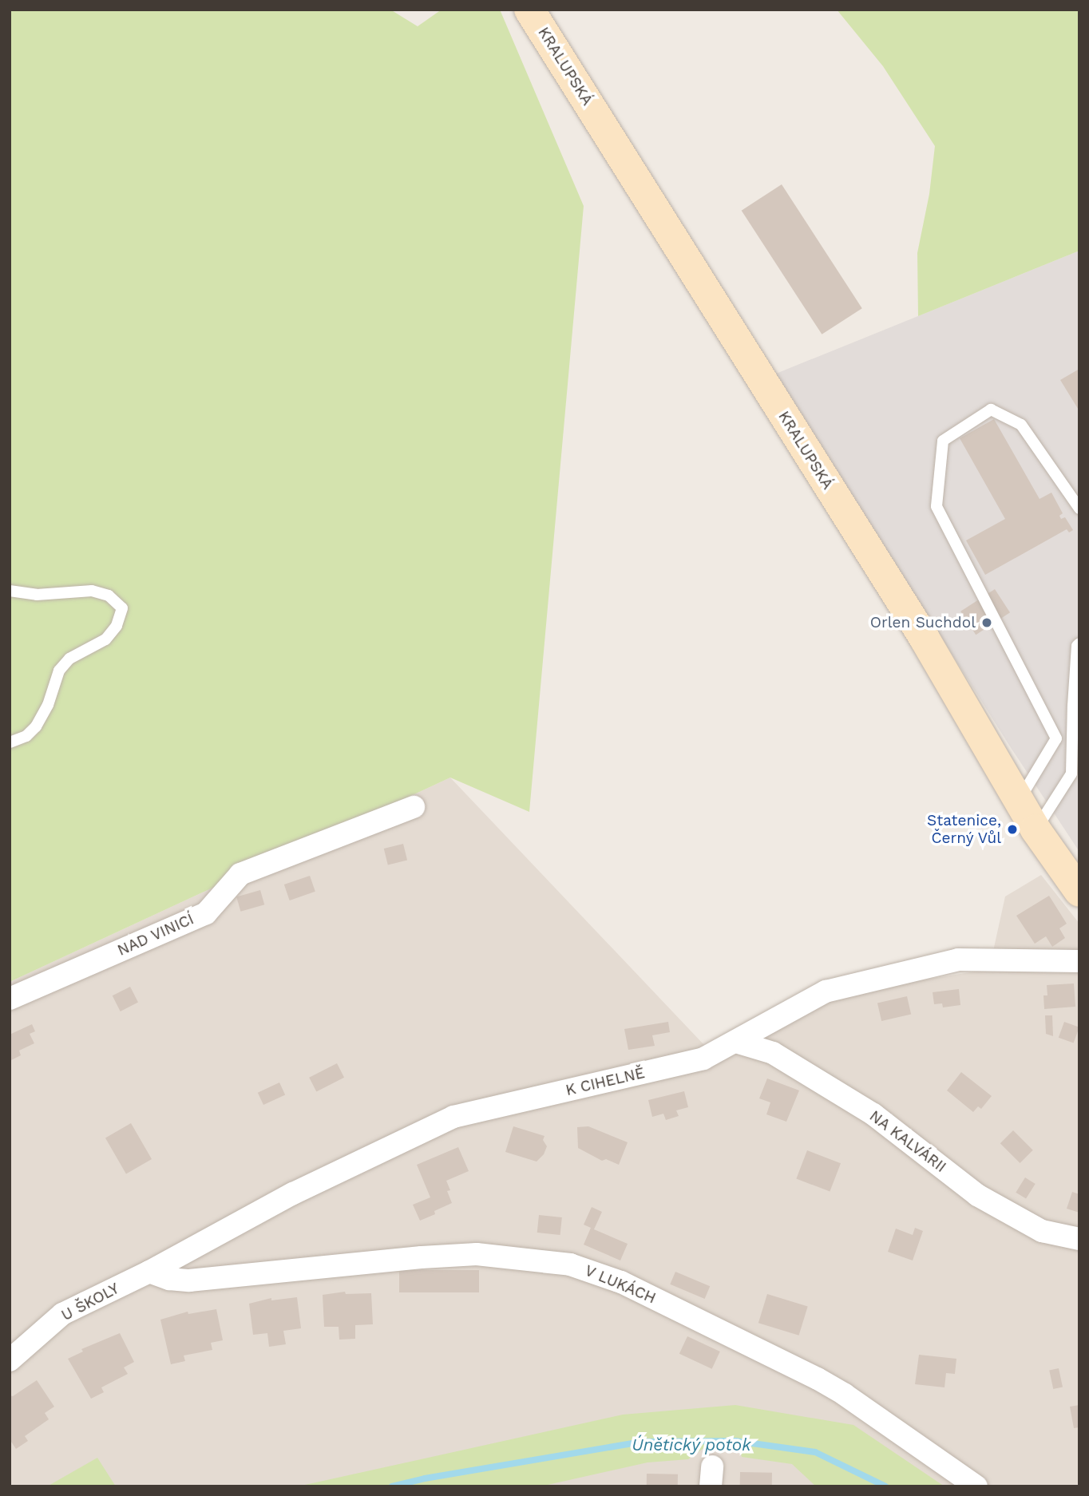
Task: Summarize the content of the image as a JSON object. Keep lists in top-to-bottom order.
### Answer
{
  "streets": {
    "main road": ["KRALUPSKÁ"],
    "street": [
      "NAD VINICÍ",
      "K CIHELNĚ",
      "NA KALVÁRII",
      "V LUKÁCH",
      "U ŠKOLY"
    ]
  },
  "crossings": [
    ["K CIHELNĚ", "NA KALVÁRII"],
    ["K CIHELNĚ", "V LUKÁCH"],
    ["K CIHELNĚ", "U ŠKOLY"],
    ["V LUKÁCH", "U ŠKOLY"]
  ],
  "water": ["Únětický potok"],
  "places": ["Orlen Suchdol", "Statenice, Černý Vůl"]
}
